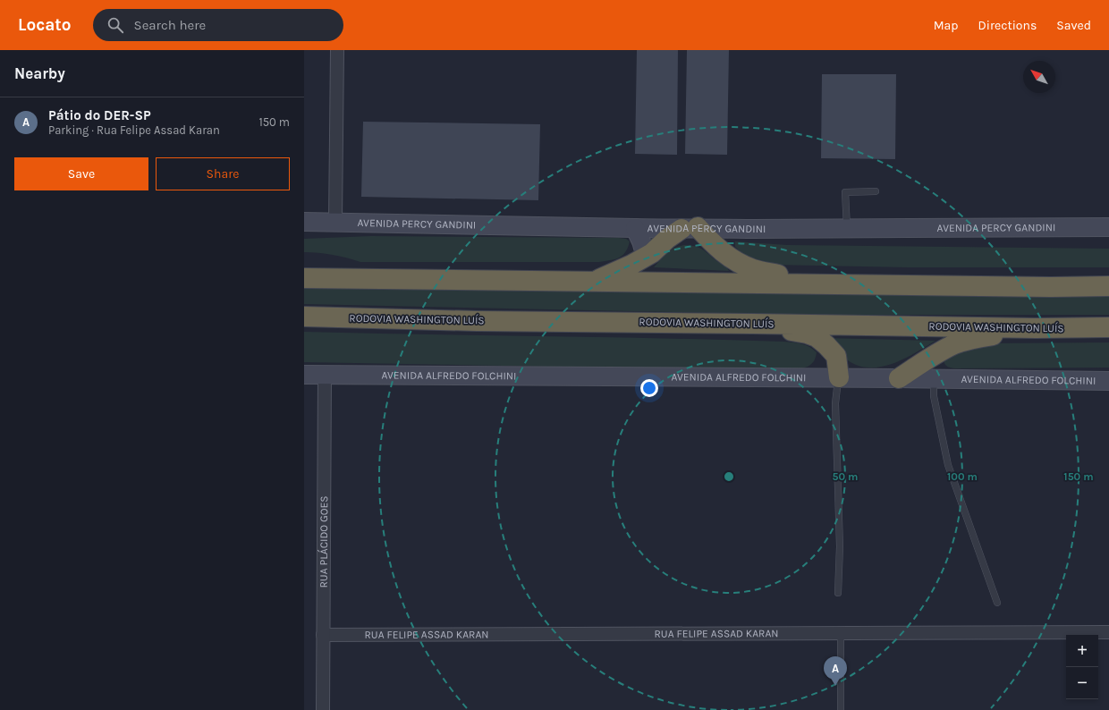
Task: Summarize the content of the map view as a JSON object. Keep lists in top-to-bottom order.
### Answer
{
  "streets": {
    "highway": ["RODOVIA WASHINGTON LUÍS"],
    "main road": ["AVENIDA PERCY GANDINI", "AVENIDA ALFREDO FOLCHINI"],
    "street": ["RUA PLÁCIDO GOES", "RUA FELIPE ASSAD KARAN"]
  },
  "crossings": [
    ["AVENIDA ALFREDO FOLCHINI", "RUA PLÁCIDO GOES"],
    ["RUA PLÁCIDO GOES", "RUA FELIPE ASSAD KARAN"]
  ],
  "north": "top left",
  "page": {
    "header": "Locato",
    "search": "Search here",
    "nav": ["Map", "Directions", "Saved"],
    "heading": "Nearby",
    "list": [
      {
        "mark": "A",
        "name": "Pátio do DER-SP",
        "note": "Parking · Rua Felipe Assad Karan",
        "value": "150 m"
      }
    ],
    "buttons": ["Save", "Share"],
    "map_buttons": ["+", "−"],
    "pins": "A"
  },
  "rings": ["50 m", "100 m", "150 m"]
}
